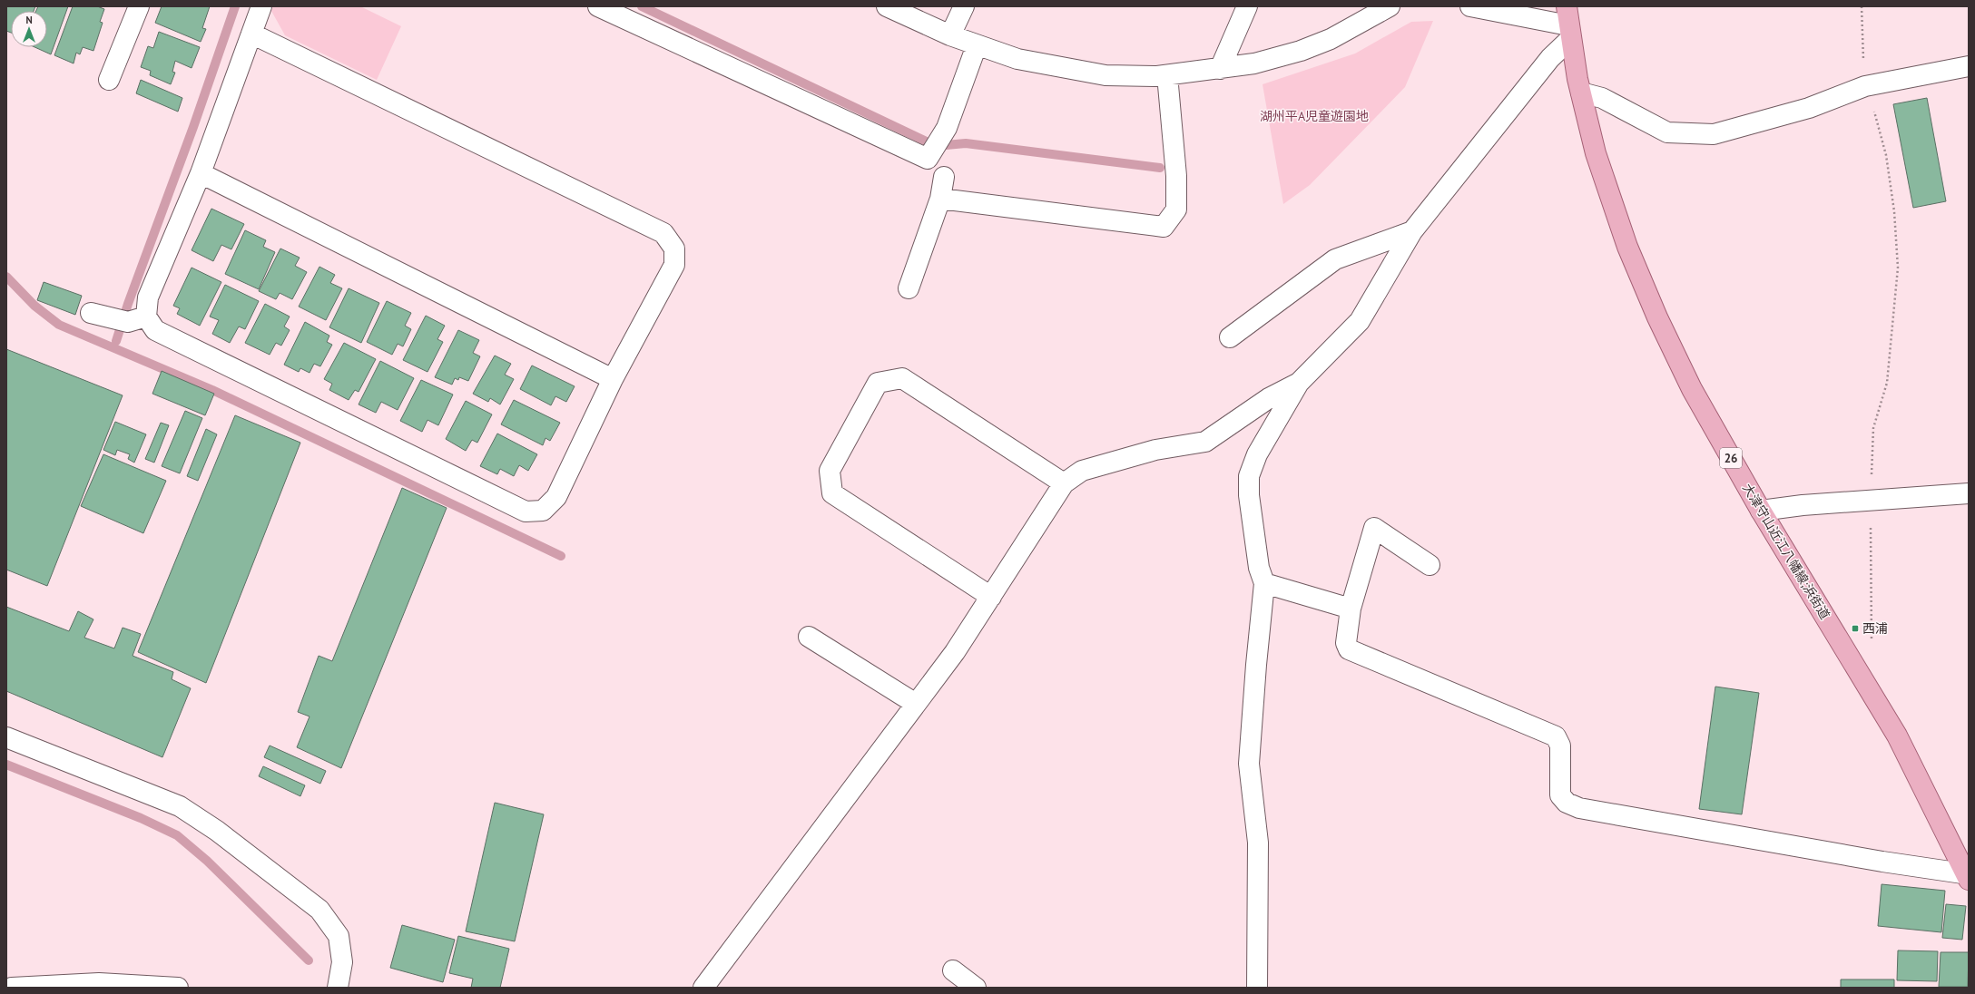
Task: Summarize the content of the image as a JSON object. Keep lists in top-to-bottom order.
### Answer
{
  "streets": {
    "main road": ["26", "大津守山近江八幡線;浜街道"]
  },
  "parks": ["湖州平A児童遊園地"],
  "places": {
    "transit": ["西浦"]
  },
  "north": "top"
}
